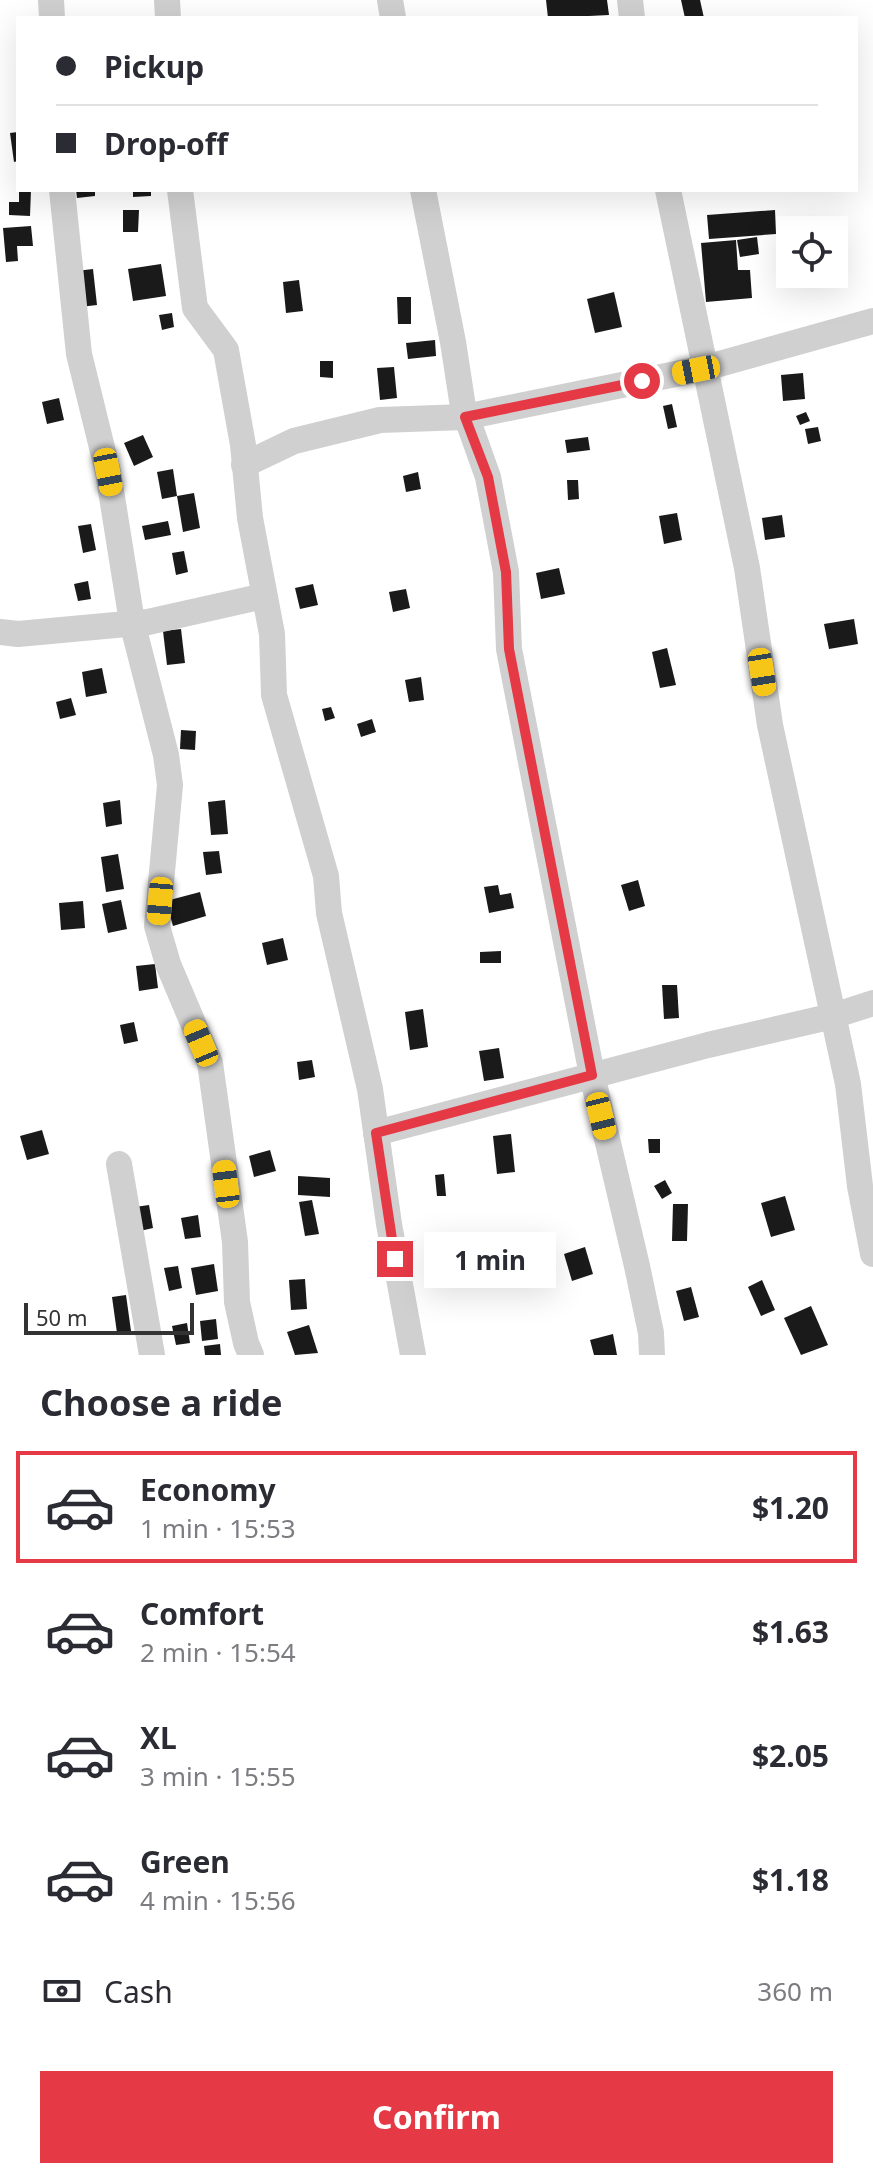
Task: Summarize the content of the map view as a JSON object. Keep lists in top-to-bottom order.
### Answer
{
  "scale_bar": "50 m",
  "page": {
    "banner": ["Pickup", "Drop-off"],
    "bubble": "1 min",
    "scale": "50 m",
    "heading": "Choose a ride",
    "list": [
      {
        "name": "Economy",
        "note": "1 min · 15:53",
        "value": "$1.20"
      },
      {
        "name": "Comfort",
        "note": "2 min · 15:54",
        "value": "$1.63"
      },
      {
        "name": "XL",
        "note": "3 min · 15:55",
        "value": "$2.05"
      },
      {
        "name": "Green",
        "note": "4 min · 15:56",
        "value": "$1.18"
      }
    ],
    "pay": ["Cash", "360 m"],
    "buttons": "Confirm"
  }
}
